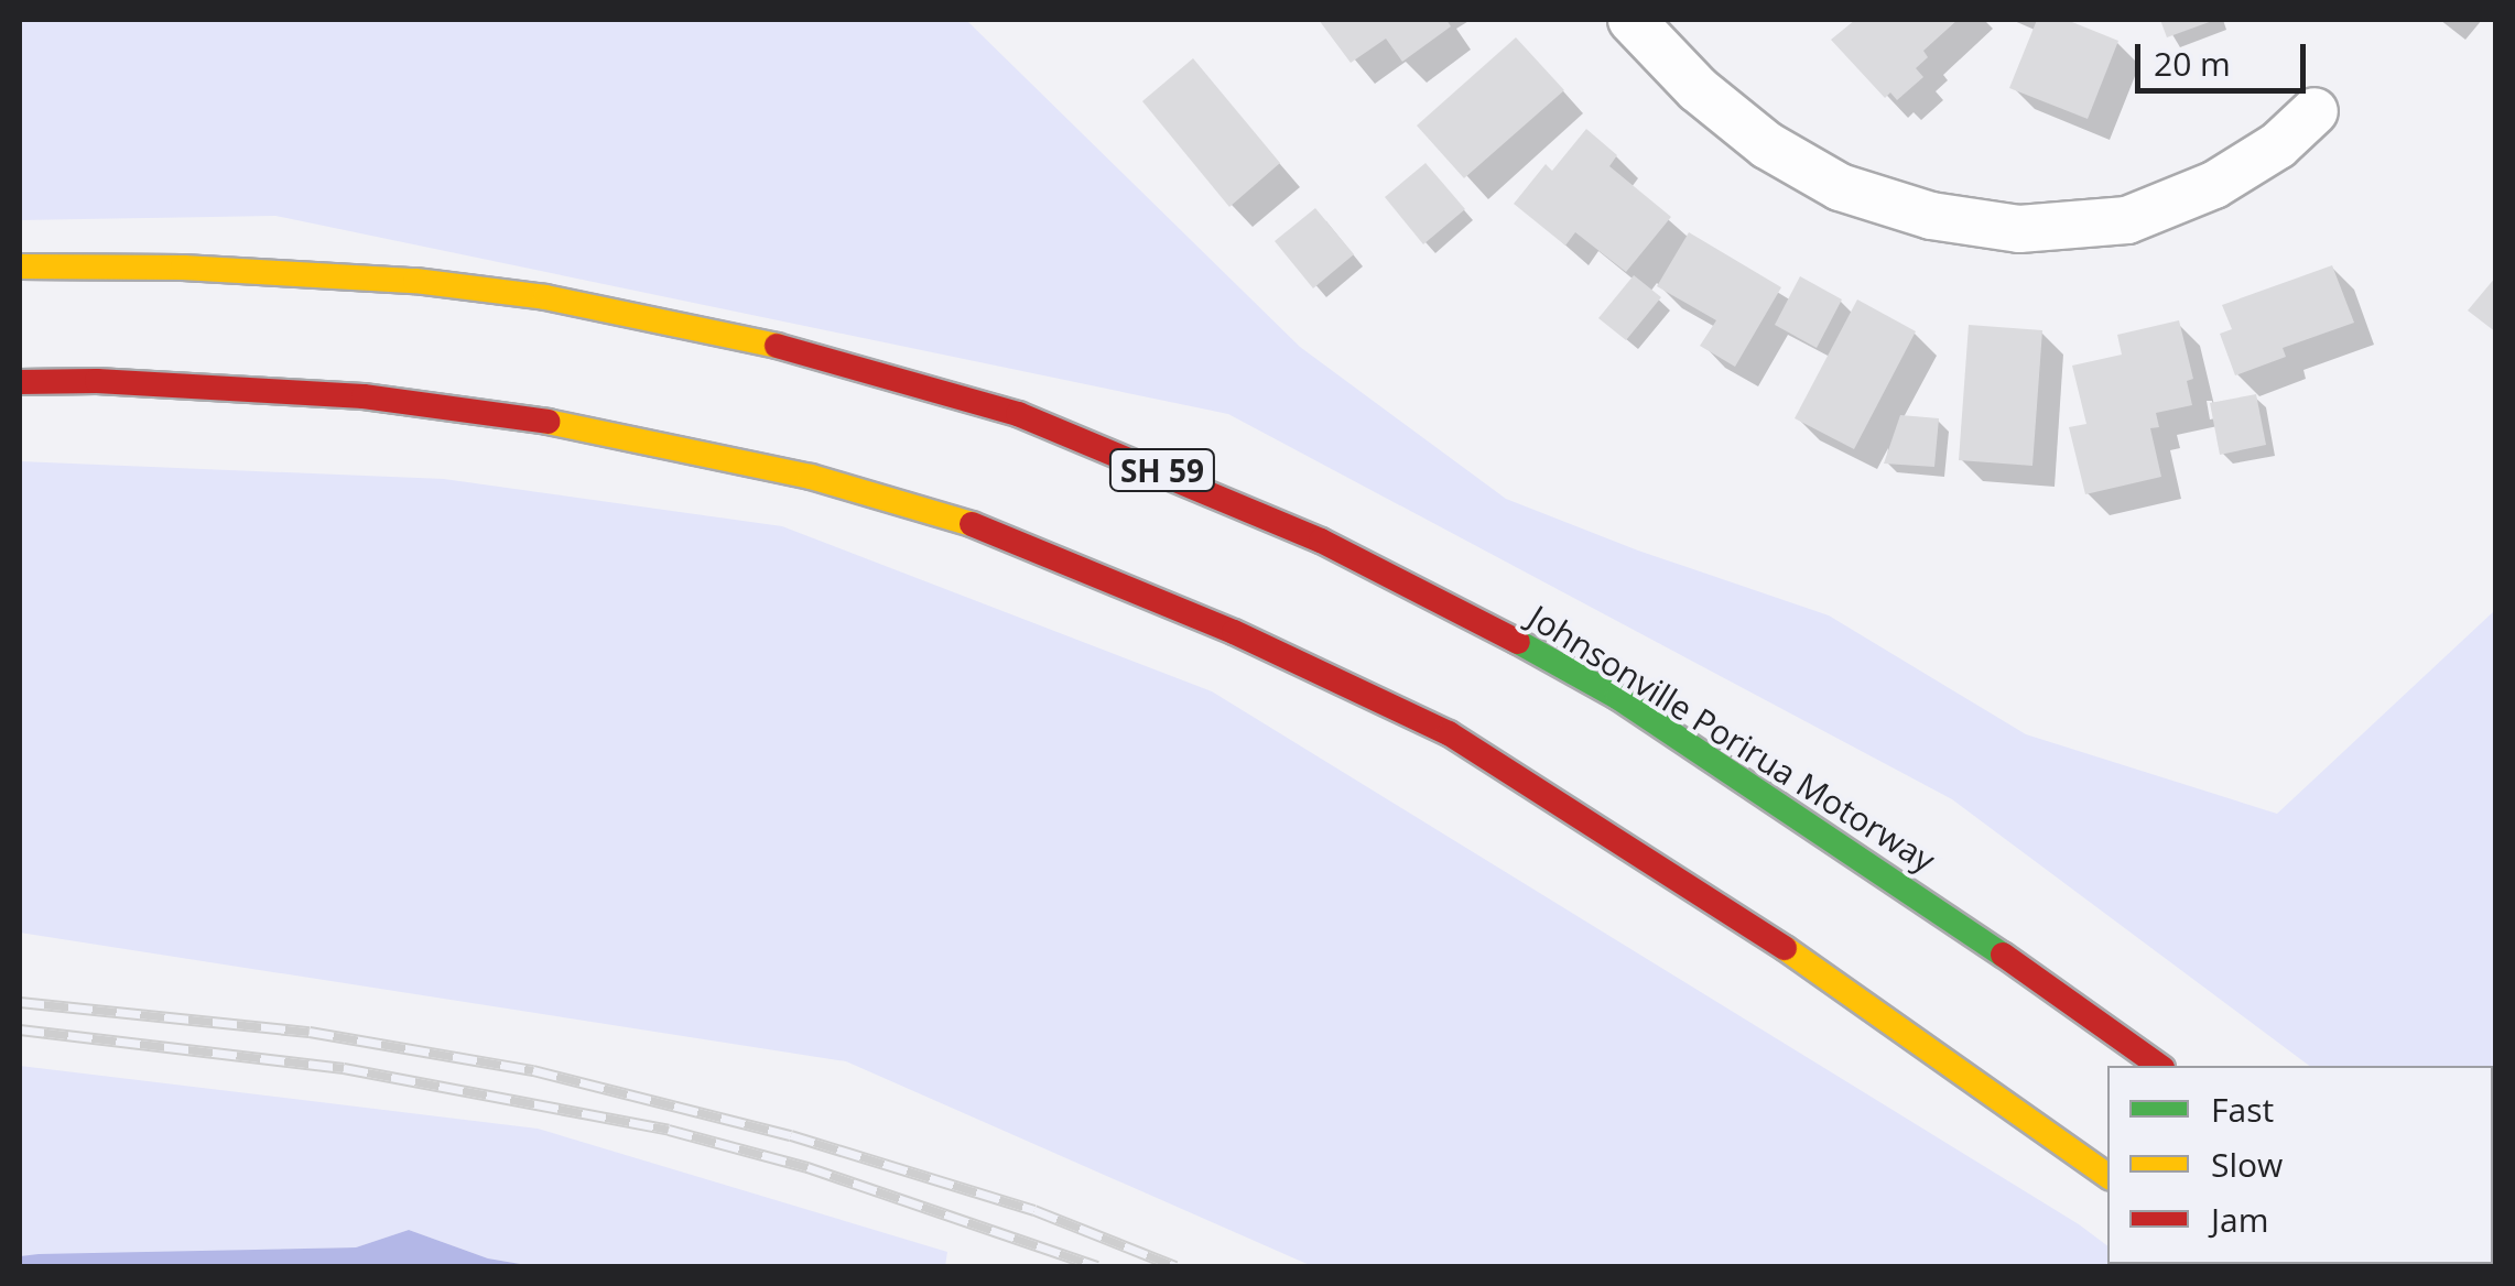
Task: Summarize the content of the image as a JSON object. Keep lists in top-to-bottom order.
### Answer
{
  "streets": {
    "highway": ["SH 59", "Johnsonville Porirua Motorway"]
  },
  "legend": ["Fast", "Slow", "Jam"],
  "scale_bar": "20 m"
}
